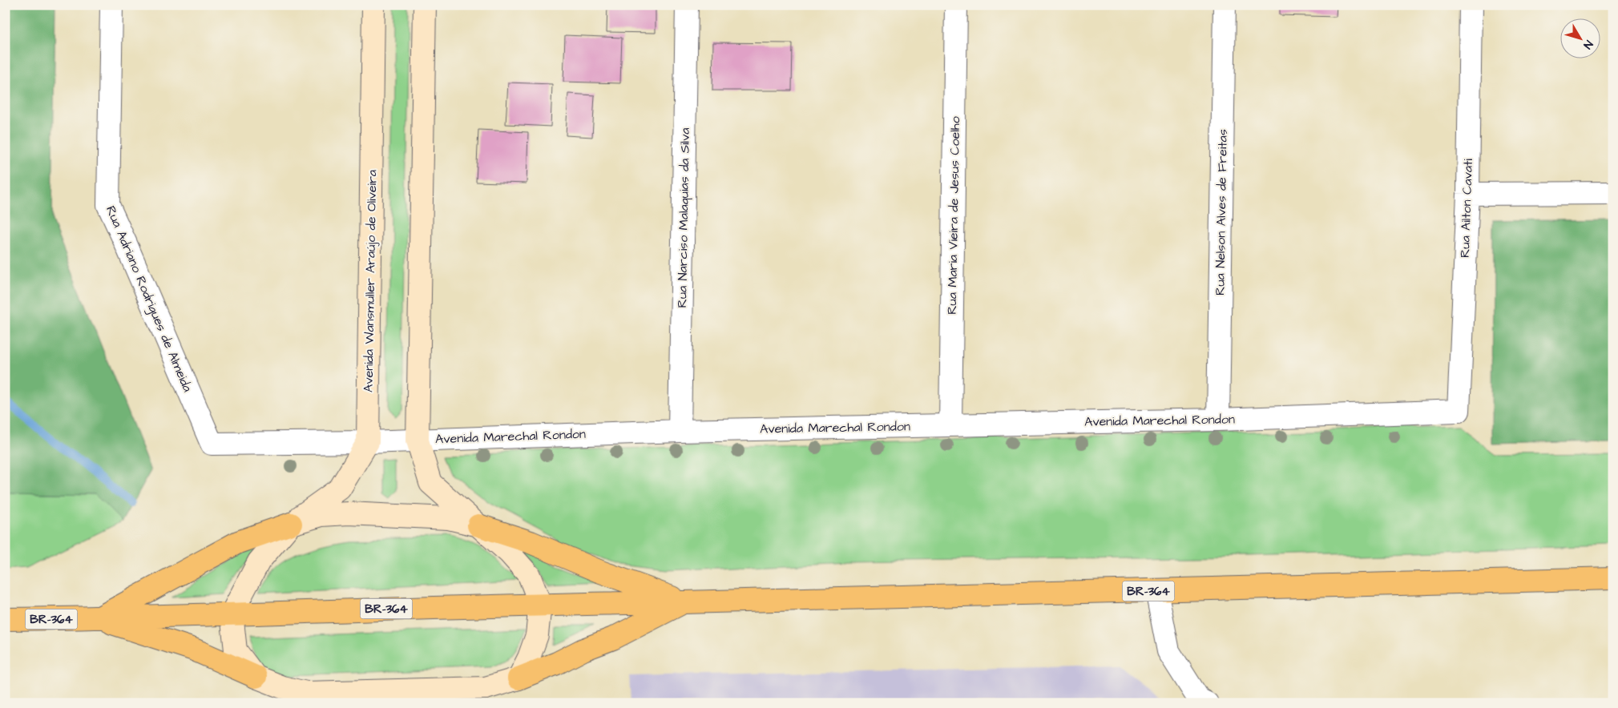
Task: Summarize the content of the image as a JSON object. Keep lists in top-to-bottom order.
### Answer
{
  "streets": {
    "highway": ["BR-364"],
    "street": [
      "Rua Ailton Cavati",
      "Rua Nelson Alves de Freitas",
      "Rua Maria Vieira de Jesus Coelho",
      "Rua Narciso Malaquias da Silva",
      "Avenida Wansmuller Araújo de Oliveira",
      "Rua Adriano Rodrigues de Almeida",
      "Avenida Marechal Rondon"
    ]
  },
  "crossings": [
    ["Rua Ailton Cavati", "Avenida Marechal Rondon"],
    ["Rua Nelson Alves de Freitas", "Avenida Marechal Rondon"],
    ["Rua Maria Vieira de Jesus Coelho", "Avenida Marechal Rondon"],
    ["Rua Narciso Malaquias da Silva", "Avenida Marechal Rondon"],
    ["Avenida Wansmuller Araújo de Oliveira", "Avenida Marechal Rondon"],
    ["Rua Adriano Rodrigues de Almeida", "Avenida Marechal Rondon"]
  ],
  "north": "bottom right"
}
